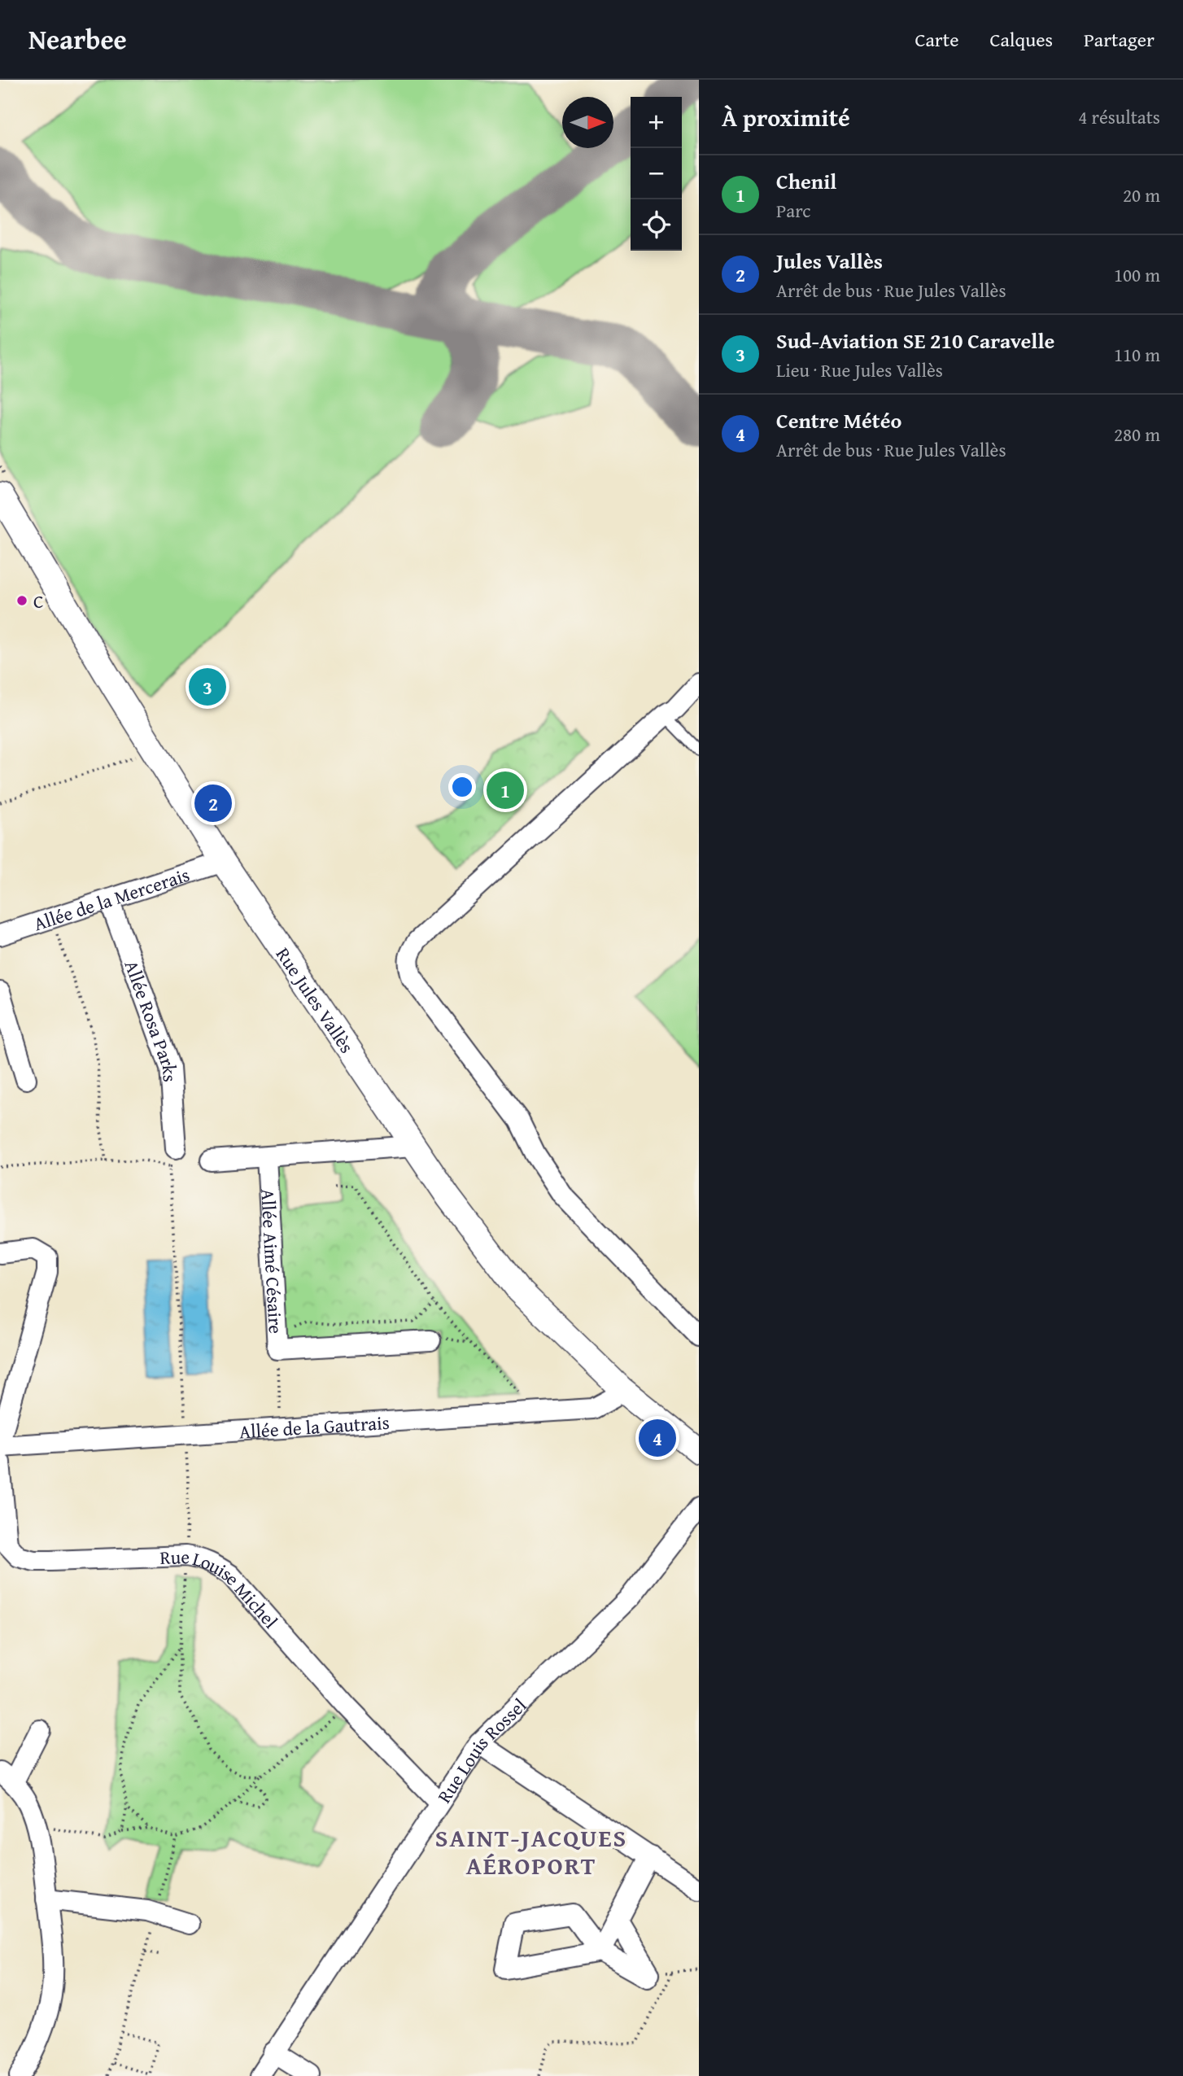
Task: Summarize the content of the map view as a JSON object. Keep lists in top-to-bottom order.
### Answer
{
  "streets": {
    "street": [
      "Allée de la Mercerais",
      "Rue Jules Vallès",
      "Allée Rosa Parks",
      "Allée Aimé Césaire",
      "Allée de la Gautrais",
      "Rue Louise Michel",
      "Rue Louis Rossel"
    ]
  },
  "crossings": [
    ["Allée de la Mercerais", "Rue Jules Vallès"],
    ["Allée de la Mercerais", "Allée Rosa Parks"],
    ["Rue Jules Vallès", "Allée de la Gautrais"],
    ["Rue Louise Michel", "Rue Louis Rossel"]
  ],
  "districts": ["SAINT-JACQUES AÉROPORT"],
  "places": ["C"],
  "north": "right",
  "page": {
    "header": "Nearbee",
    "nav": ["Carte", "Calques", "Partager"],
    "heading": ["À proximité", "4 résultats"],
    "map_buttons": ["+", "−"],
    "list": [
      {
        "mark": "1",
        "name": "Chenil",
        "note": "Parc",
        "value": "20 m"
      },
      {
        "mark": "2",
        "name": "Jules Vallès",
        "note": "Arrêt de bus · Rue Jules Vallès",
        "value": "100 m"
      },
      {
        "mark": "3",
        "name": "Sud-Aviation SE 210 Caravelle",
        "note": "Lieu · Rue Jules Vallès",
        "value": "110 m"
      },
      {
        "mark": "4",
        "name": "Centre Météo",
        "note": "Arrêt de bus · Rue Jules Vallès",
        "value": "280 m"
      }
    ],
    "pins": [
      "3",
      "1",
      "2",
      "4"
    ]
  }
}
